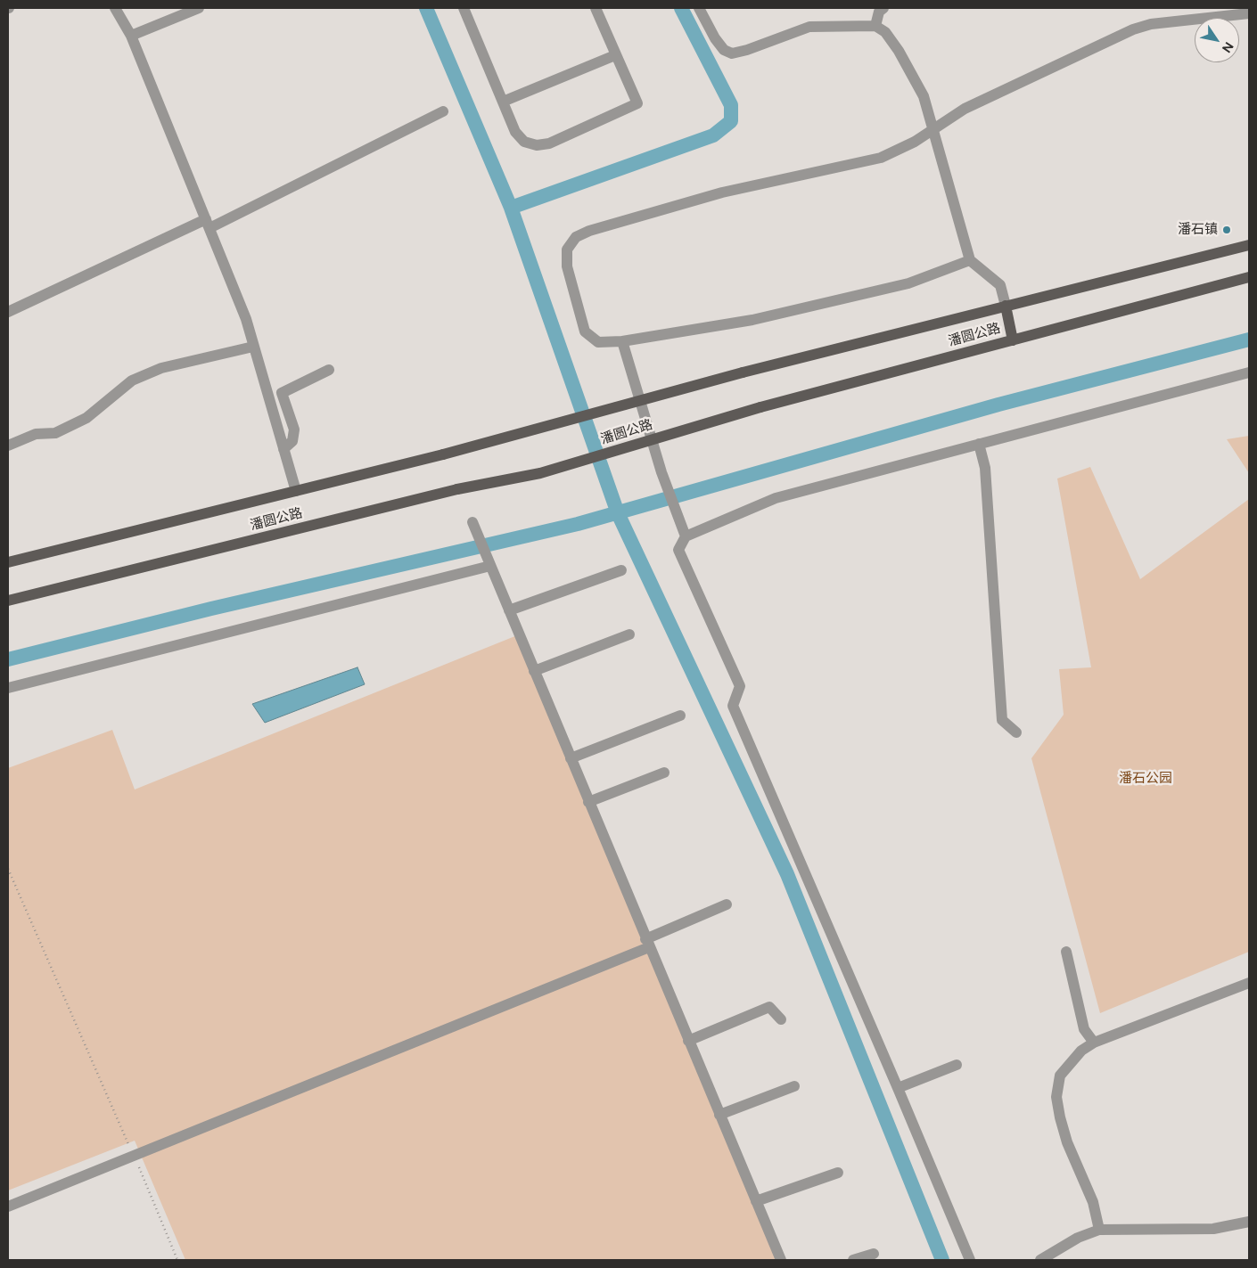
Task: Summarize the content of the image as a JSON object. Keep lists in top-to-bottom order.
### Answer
{
  "streets": {
    "main road": ["潘圆公路"]
  },
  "parks": ["潘石公园"],
  "places": ["潘石镇"],
  "north": "bottom right"
}
